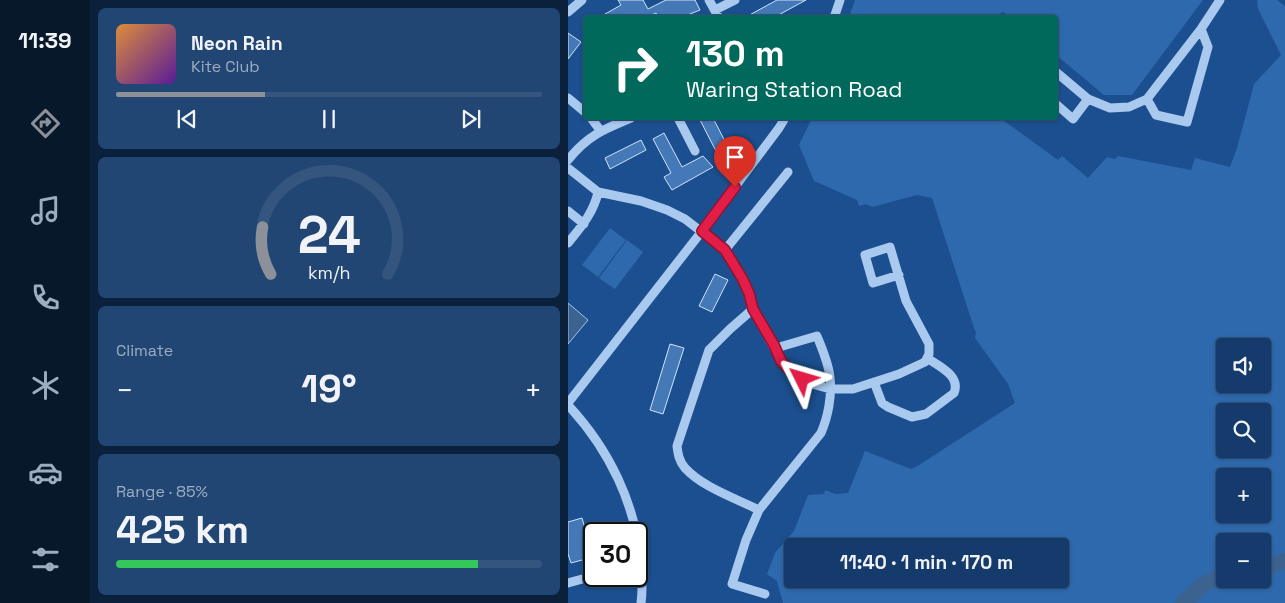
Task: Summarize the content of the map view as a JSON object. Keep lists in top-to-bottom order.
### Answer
{
  "page": {
    "tabs": "11:39",
    "turn": ["130 m", "Waring Station Road"],
    "song": ["Neon Rain", "Kite Club"],
    "tile": [
      "Climate",
      ["Range · 85%", "425 km"]
    ],
    "map_buttons": ["+", "−"],
    "heat": ["−", "19°", "+"],
    "limit": "30",
    "trip": "11:40 · 1 min · 170 m",
    "gauge": ["24", "km/h"]
  }
}
